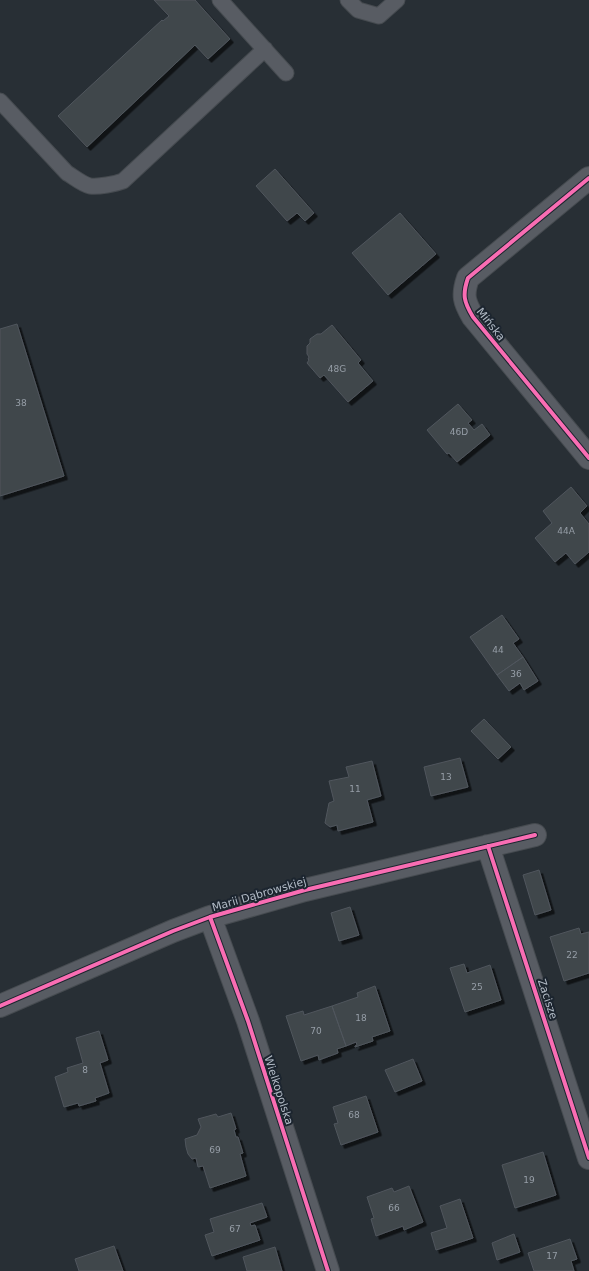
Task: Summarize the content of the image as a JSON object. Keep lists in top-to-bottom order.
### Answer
{
  "streets": {
    "street": [
      "Mińska",
      "Marii Dąbrowskiej",
      "Zacisze",
      "Wielkopolska"
    ]
  },
  "crossings": [
    ["Marii Dąbrowskiej", "Zacisze"],
    ["Marii Dąbrowskiej", "Wielkopolska"]
  ],
  "house_numbers": [
    "48G",
    "38",
    "46D",
    "44A",
    "44",
    "36",
    "13",
    "11",
    "22",
    "25",
    "18",
    "70",
    "8",
    "68",
    "69",
    "19",
    "66",
    "67",
    "17"
  ]
}
